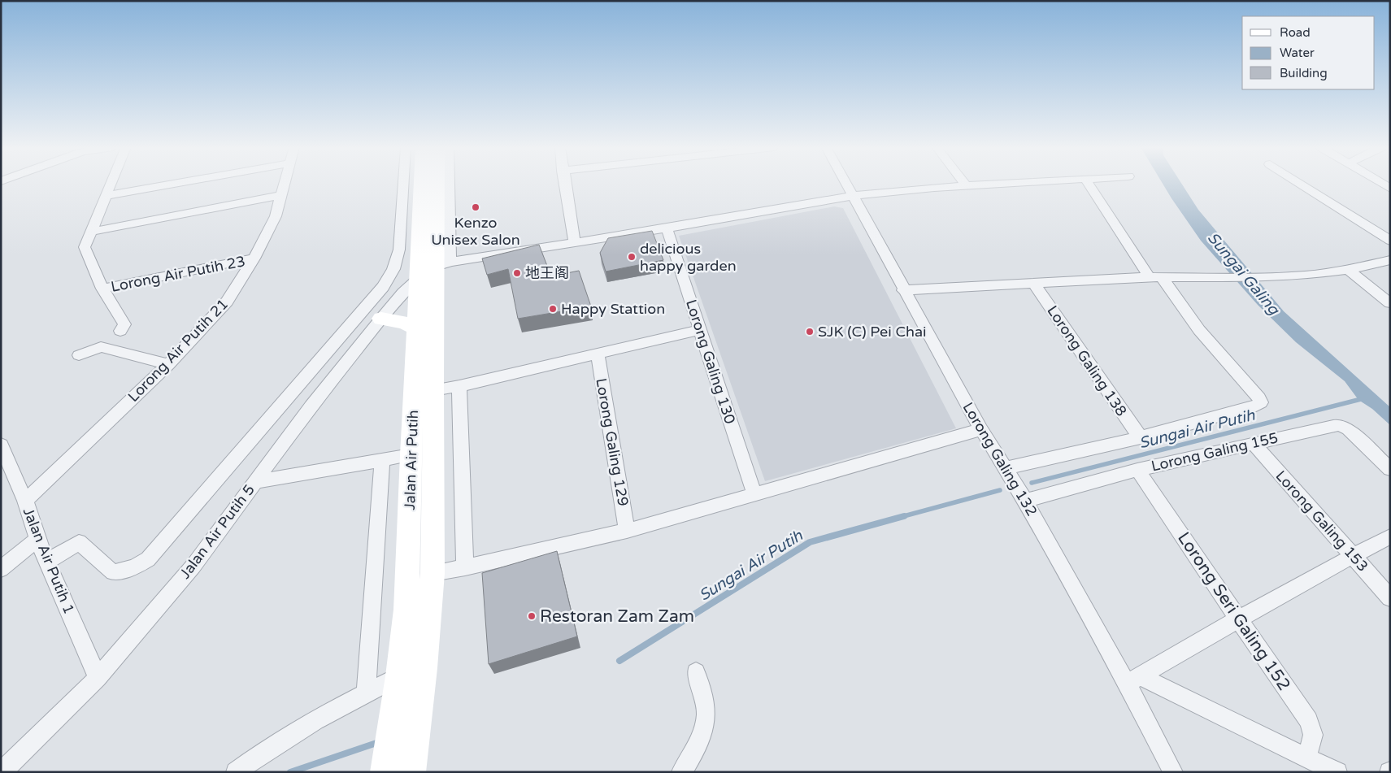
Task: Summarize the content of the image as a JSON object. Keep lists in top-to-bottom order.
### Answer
{
  "streets": {
    "street": [
      "Lorong Air Putih 23",
      "Lorong Air Putih 21",
      "Lorong Galing 138",
      "Lorong Galing 130",
      "Lorong Galing 129",
      "Lorong Galing 155",
      "Lorong Galing 132",
      "Jalan Air Putih",
      "Lorong Galing 153",
      "Jalan Air Putih 5",
      "Jalan Air Putih 1",
      "Lorong Seri Galing 152"
    ]
  },
  "crossings": [
    ["Lorong Air Putih 23", "Lorong Air Putih 21"],
    ["Lorong Air Putih 21", "Jalan Air Putih 1"],
    ["Lorong Galing 155", "Lorong Galing 132"],
    ["Lorong Galing 155", "Lorong Galing 153"],
    ["Lorong Galing 155", "Lorong Seri Galing 152"],
    ["Jalan Air Putih", "Jalan Air Putih 5"],
    ["Jalan Air Putih 5", "Jalan Air Putih 1"]
  ],
  "water": ["Sungai Galing", "Sungai Air Putih"],
  "places": [
    "Kenzo Unisex Salon",
    "delicious happy garden",
    "地王阁",
    "Happy Stattion",
    "SJK (C) Pei Chai",
    "Restoran Zam Zam"
  ],
  "legend": ["Road", "Water", "Building"]
}
